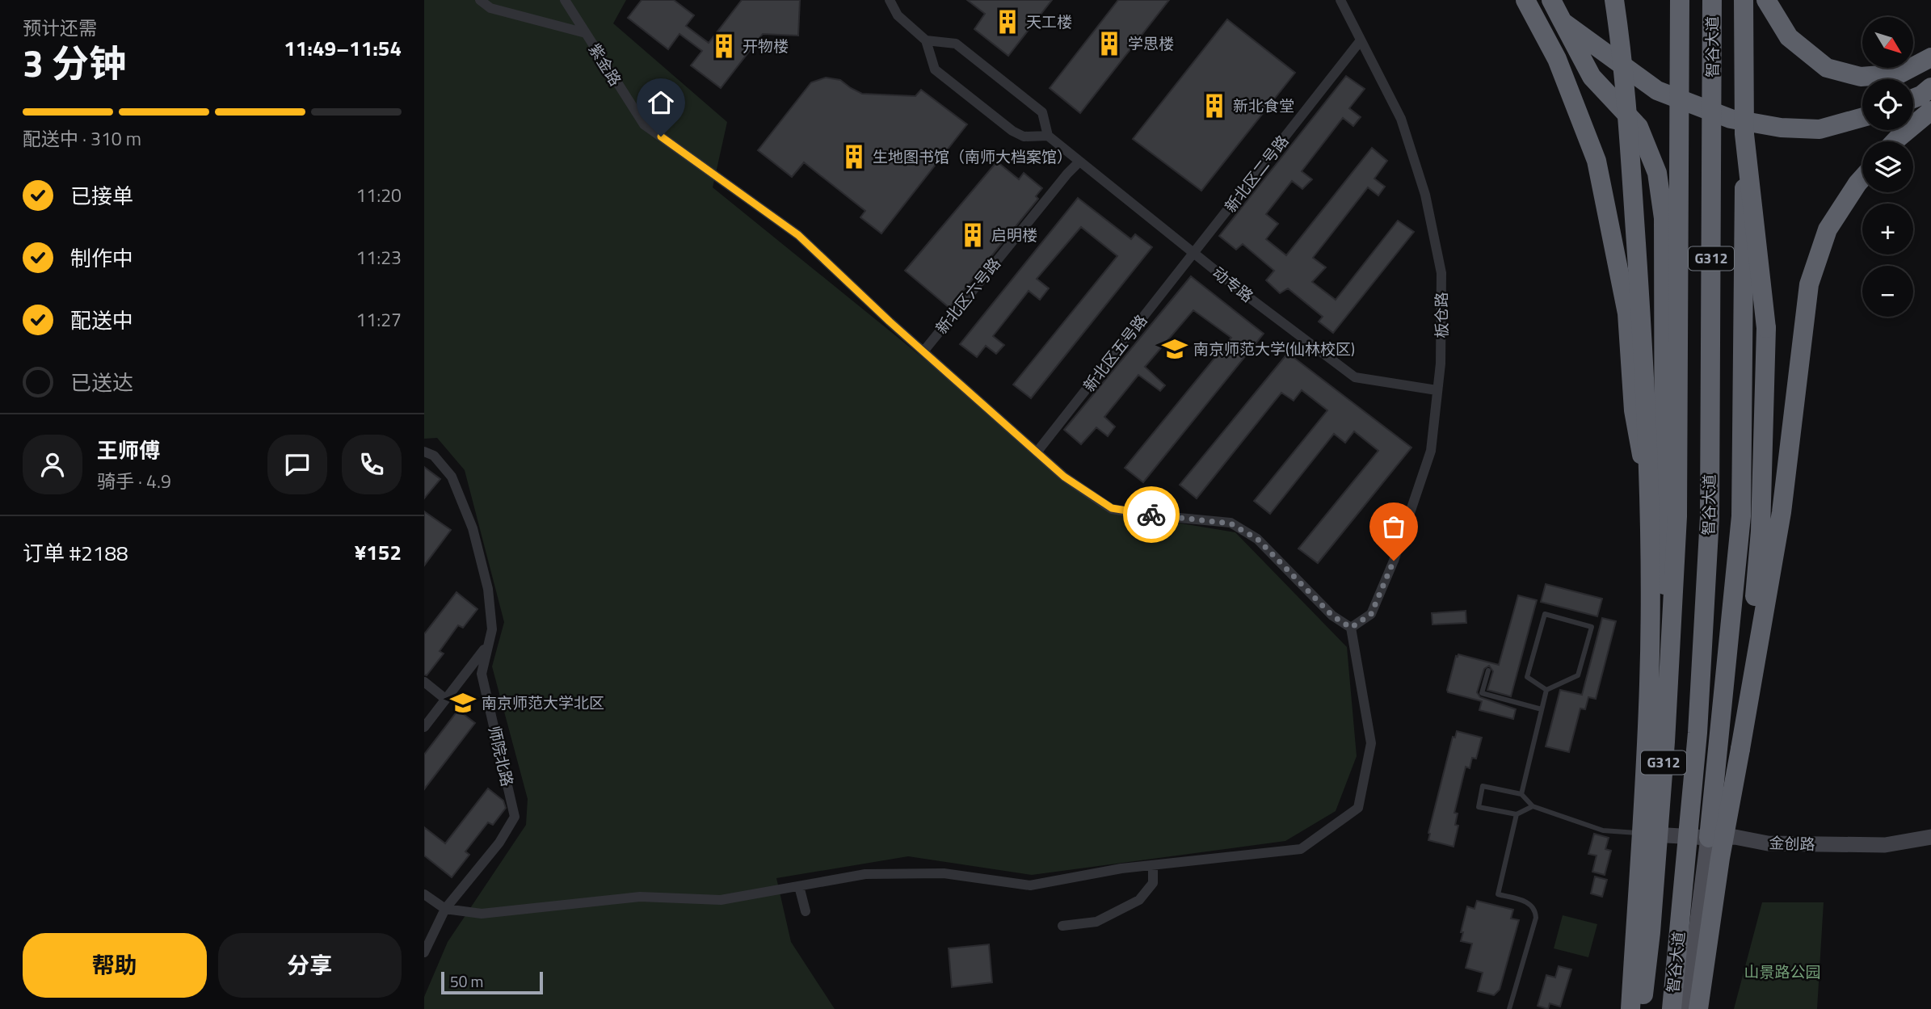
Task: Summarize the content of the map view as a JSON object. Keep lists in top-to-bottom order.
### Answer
{
  "streets": {
    "highway": ["智谷大道", "G312"],
    "street": [
      "紫金路",
      "新北区二号路",
      "动专路",
      "新北区六号路",
      "板仓路",
      "新北区五号路",
      "师院北路",
      "金创路"
    ]
  },
  "crossings": [
    ["智谷大道", "金创路"],
    ["紫金路", "新北区六号路"],
    ["紫金路", "板仓路"],
    ["紫金路", "新北区五号路"],
    ["新北区二号路", "动专路"],
    ["新北区二号路", "板仓路"],
    ["新北区二号路", "新北区五号路"],
    ["动专路", "新北区六号路"],
    ["动专路", "板仓路"],
    ["动专路", "新北区五号路"]
  ],
  "parks": ["山景路公园"],
  "places": {
    "building": [
      "天工楼",
      "学思楼",
      "开物楼",
      "新北食堂",
      "生地图书馆（南师大档案馆）",
      "启明楼"
    ],
    "school or university": ["南京师范大学(仙林校区)", "南京师范大学北区"]
  },
  "scale_bar": "50 m",
  "north": "bottom right",
  "page": {
    "heading": ["3 分钟", "预计还需", "11:49–11:54"],
    "panel": [
      "王师傅",
      "骑手 · 4.9",
      "订单 #2188",
      "¥152"
    ],
    "map_buttons": ["+", "−"],
    "bar": "配送中 · 310 m",
    "list": [
      ["已接单", "11:20"],
      ["制作中", "11:23"],
      ["配送中", "11:27"],
      "已送达"
    ],
    "buttons": ["帮助", "分享"],
    "scale": "50 m"
  }
}
